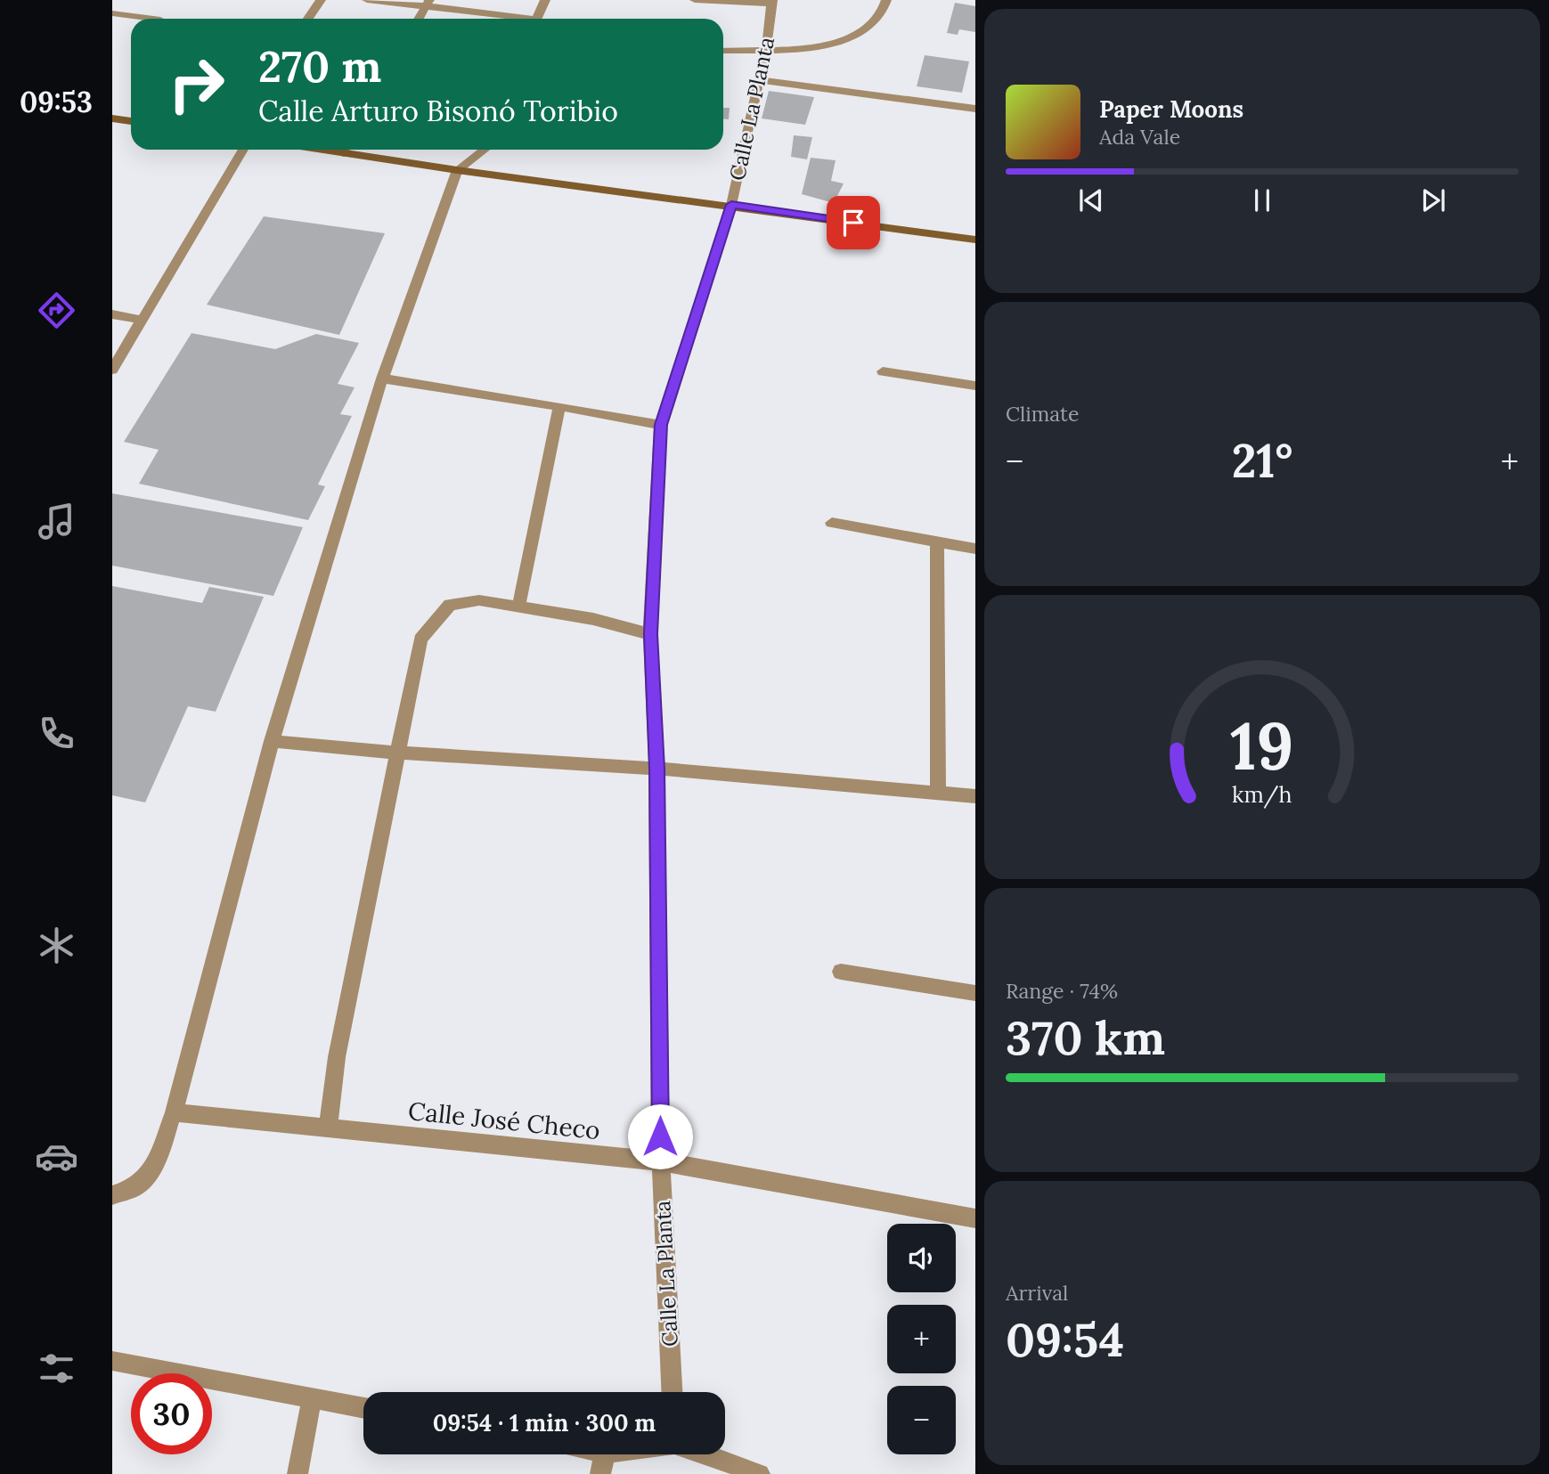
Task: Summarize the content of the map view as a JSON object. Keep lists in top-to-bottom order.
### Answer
{
  "streets": {
    "street": ["Calle La Planta", "Calle José Checo"]
  },
  "crossings": [
    ["Calle La Planta", "Calle José Checo"]
  ],
  "page": {
    "tabs": "09:53",
    "turn": ["270 m", "Calle Arturo Bisonó Toribio"],
    "song": ["Paper Moons", "Ada Vale"],
    "tile": [
      "Climate",
      ["Range · 74%", "370 km"],
      ["Arrival", "09:54"]
    ],
    "heat": ["−", "21°", "+"],
    "map_buttons": ["+", "−"],
    "limit": "30",
    "trip": "09:54 · 1 min · 300 m",
    "gauge": ["19", "km/h"]
  }
}
